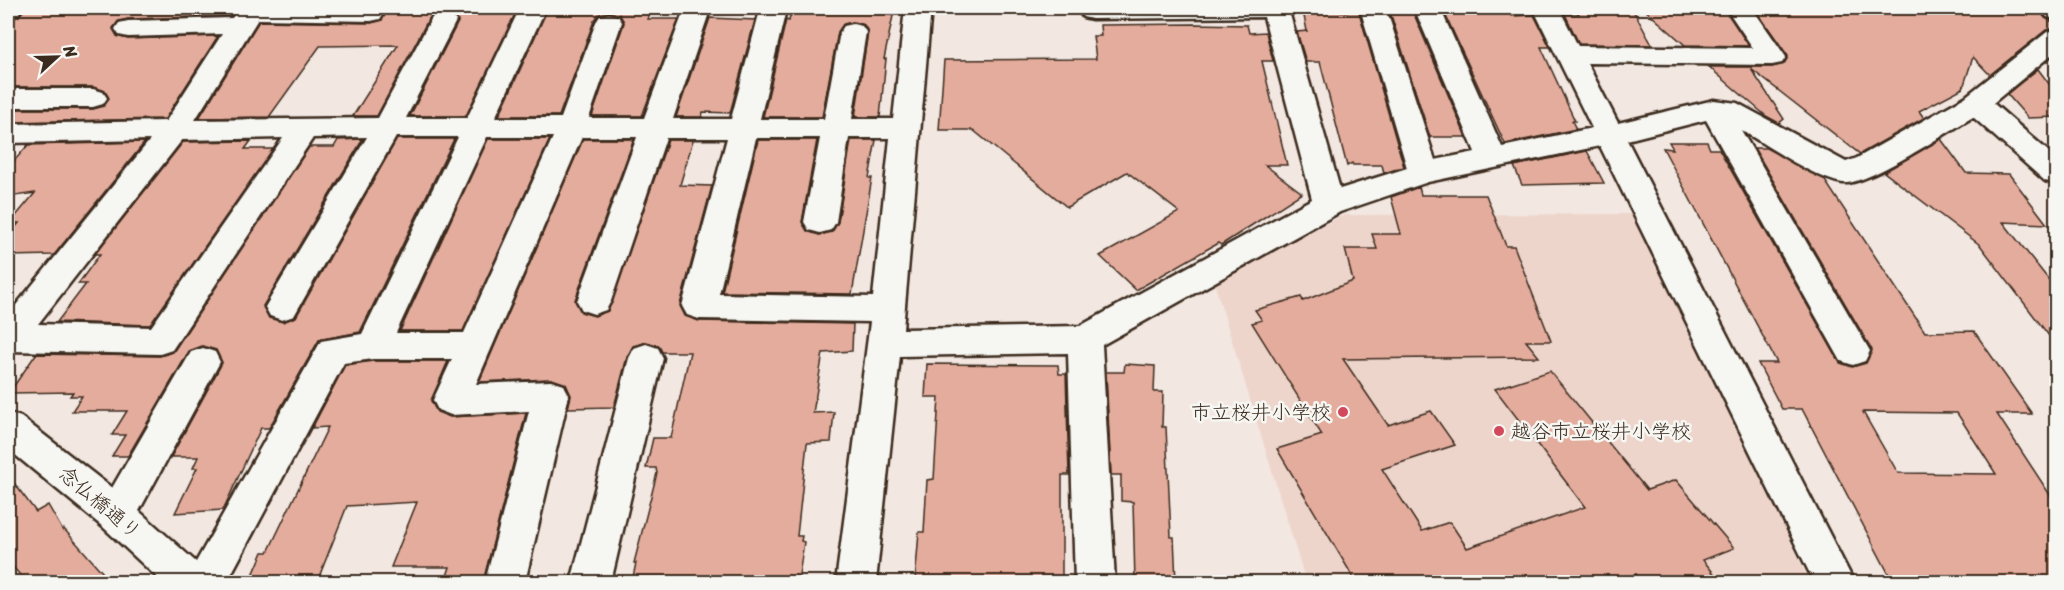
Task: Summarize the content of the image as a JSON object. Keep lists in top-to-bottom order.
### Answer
{
  "streets": {
    "street": ["念仏橋通り"]
  },
  "places": ["市立桜井小学校", "越谷市立桜井小学校"],
  "north": "right"
}
